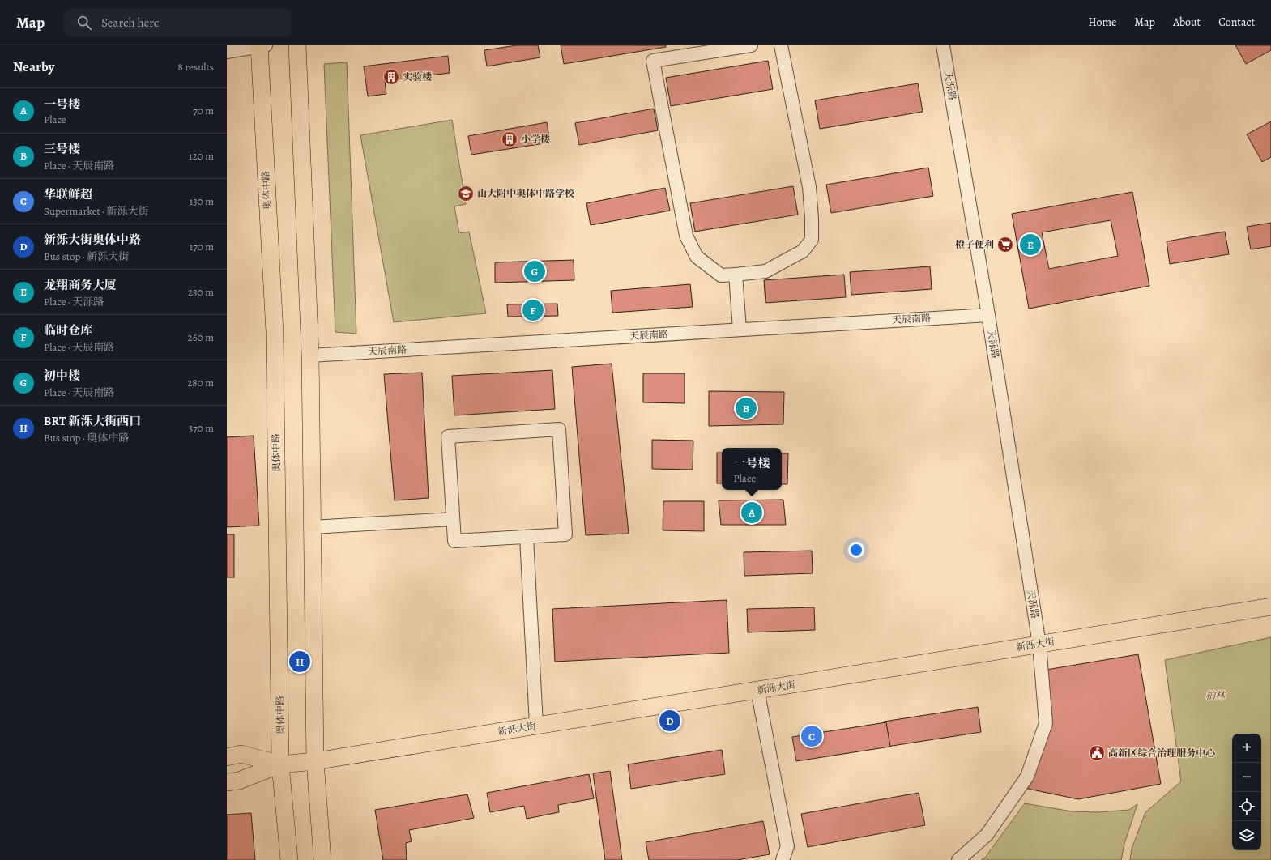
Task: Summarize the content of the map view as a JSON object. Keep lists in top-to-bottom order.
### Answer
{
  "streets": {
    "main road": ["奥体中路", "新泺大街"],
    "street": ["天泺路", "天辰南路"]
  },
  "crossings": [
    ["天泺路", "天辰南路"],
    ["天泺路", "新泺大街"],
    ["奥体中路", "新泺大街"]
  ],
  "parks": ["柏林"],
  "places": {
    "building": ["实验楼", "小学楼"],
    "school or university": ["山大附中奥体中路学校"],
    "supermarket": ["橙子便利"],
    "public building": ["高新区综合治理服务中心"]
  },
  "page": {
    "header": "Map",
    "search": "Search here",
    "nav": [
      "Home",
      "Map",
      "About",
      "Contact"
    ],
    "heading": ["Nearby", "8 results"],
    "list": [
      {
        "mark": "A",
        "name": "一号楼",
        "note": "Place",
        "value": "70 m"
      },
      {
        "mark": "B",
        "name": "三号楼",
        "note": "Place · 天辰南路",
        "value": "120 m"
      },
      {
        "mark": "C",
        "name": "华联鲜超",
        "note": "Supermarket · 新泺大街",
        "value": "130 m"
      },
      {
        "mark": "D",
        "name": "新泺大街奥体中路",
        "note": "Bus stop · 新泺大街",
        "value": "170 m"
      },
      {
        "mark": "E",
        "name": "龙翔商务大厦",
        "note": "Place · 天泺路",
        "value": "230 m"
      },
      {
        "mark": "F",
        "name": "临时仓库",
        "note": "Place · 天辰南路",
        "value": "260 m"
      },
      {
        "mark": "G",
        "name": "初中楼",
        "note": "Place · 天辰南路",
        "value": "280 m"
      },
      {
        "mark": "H",
        "name": "BRT 新泺大街西口",
        "note": "Bus stop · 奥体中路",
        "value": "370 m"
      }
    ],
    "pins": [
      "E",
      "G",
      "F",
      "B",
      "A",
      "H",
      "D",
      "C"
    ],
    "popup": ["一号楼", "Place"],
    "map_buttons": ["+", "−"]
  }
}
